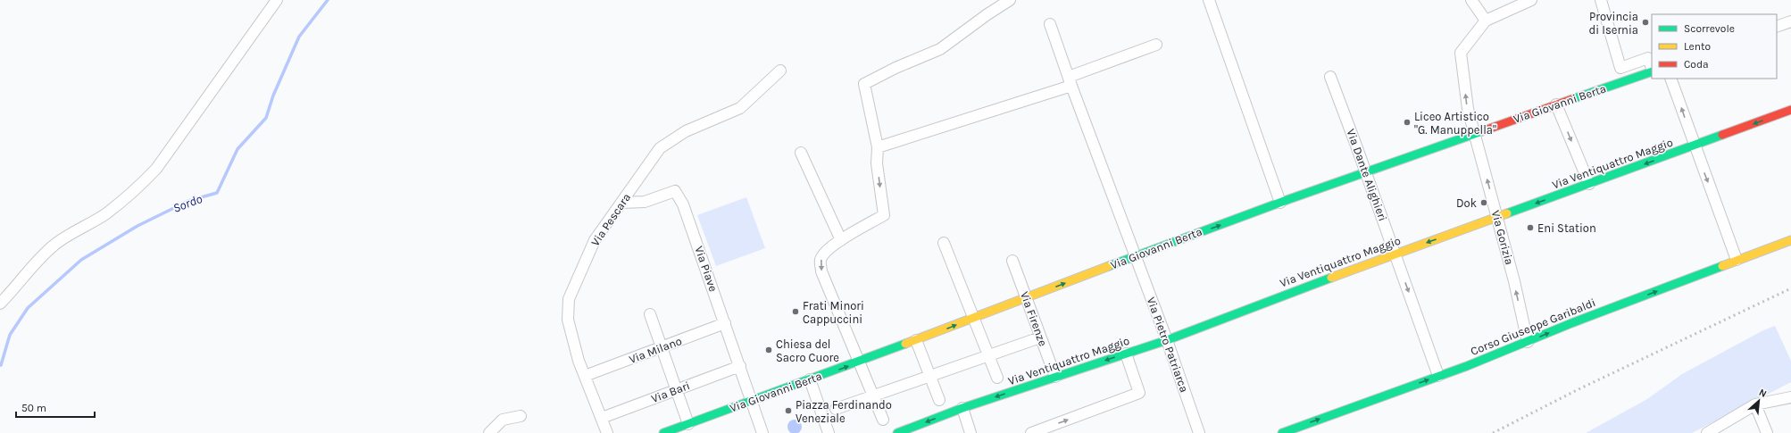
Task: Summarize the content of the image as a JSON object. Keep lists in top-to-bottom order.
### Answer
{
  "streets": {
    "main road": ["Via Giovanni Berta", "Via Ventiquattro Maggio", "Corso Giuseppe Garibaldi"],
    "street": [
      "Via Dante Alighieri",
      "Via Pescara",
      "Via Gorizia",
      "Via Piave",
      "Via Firenze",
      "Via Pietro Patriarca",
      "Via Milano",
      "Via Bari"
    ]
  },
  "crossings": [
    ["Via Giovanni Berta", "Via Dante Alighieri"],
    ["Via Giovanni Berta", "Via Gorizia"],
    ["Via Giovanni Berta", "Via Piave"],
    ["Via Giovanni Berta", "Via Firenze"],
    ["Via Giovanni Berta", "Via Pietro Patriarca"],
    ["Via Ventiquattro Maggio", "Via Dante Alighieri"],
    ["Via Ventiquattro Maggio", "Via Gorizia"],
    ["Via Ventiquattro Maggio", "Via Firenze"],
    ["Via Ventiquattro Maggio", "Via Pietro Patriarca"],
    ["Via Dante Alighieri", "Corso Giuseppe Garibaldi"],
    ["Via Pescara", "Via Piave"],
    ["Via Pescara", "Via Milano"],
    ["Via Pescara", "Via Bari"],
    ["Via Gorizia", "Corso Giuseppe Garibaldi"],
    ["Via Piave", "Via Milano"],
    ["Via Piave", "Via Bari"]
  ],
  "one_way": [
    "Via Giovanni Berta",
    "Via Ventiquattro Maggio",
    "Via Dante Alighieri",
    "Via Gorizia",
    "Corso Giuseppe Garibaldi"
  ],
  "water": ["Sordo"],
  "places": [
    "Provincia di Isernia",
    "Liceo Artistico \"G. Manuppella\"",
    "Dok",
    "Eni Station",
    "Frati Minori Cappuccini",
    "Chiesa del Sacro Cuore",
    "Piazza Ferdinando Veneziale"
  ],
  "legend": ["Scorrevole", "Lento", "Coda"],
  "scale_bar": "50 m",
  "north": "top right"
}
